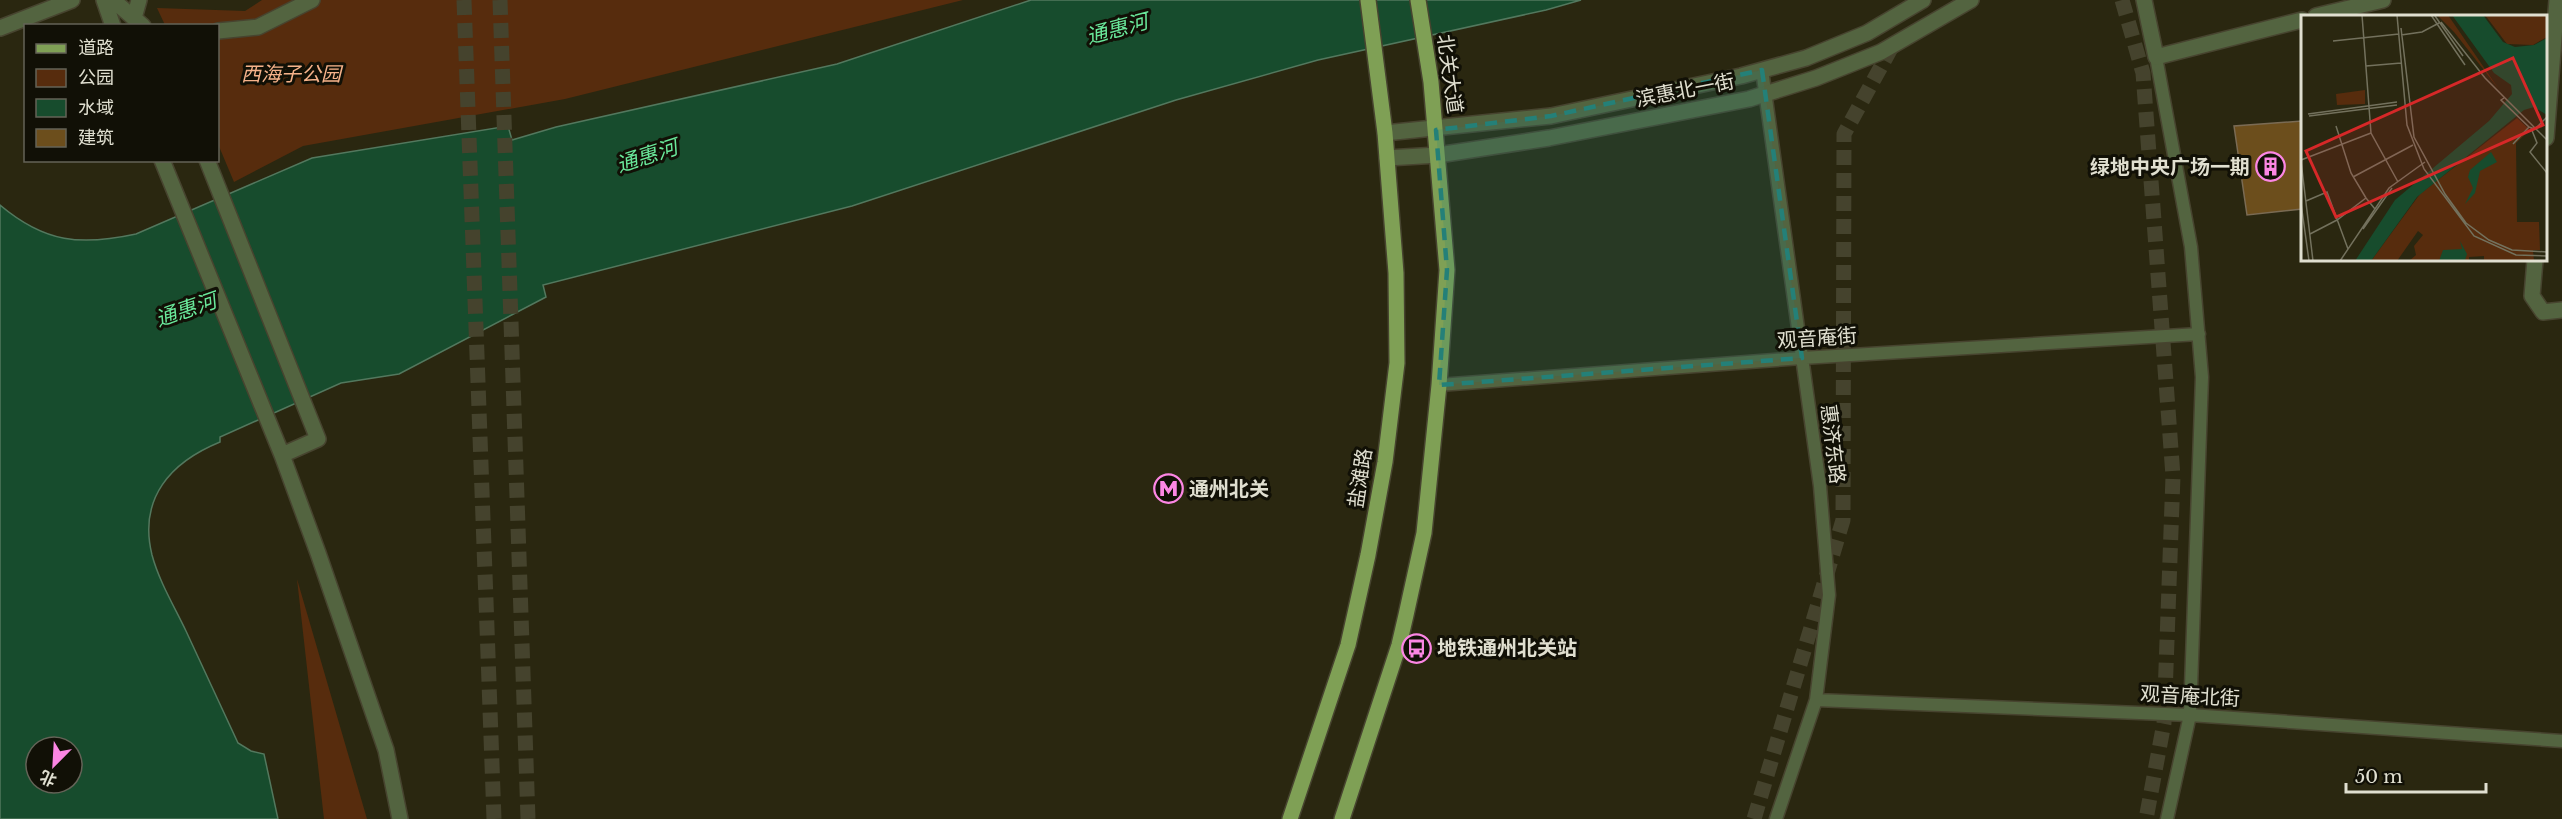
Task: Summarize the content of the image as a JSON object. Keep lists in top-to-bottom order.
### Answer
{
  "streets": {
    "main road": ["北关大道", "盐滩路"],
    "street": [
      "滨惠北一街",
      "观音庵街",
      "惠济东路",
      "观音庵北街"
    ]
  },
  "crossings": [
    ["北关大道", "滨惠北一街"],
    ["滨惠北一街", "惠济东路"],
    ["滨惠北一街", "盐滩路"],
    ["观音庵街", "惠济东路"],
    ["惠济东路", "观音庵北街"]
  ],
  "water": ["通惠河"],
  "parks": ["西海子公园"],
  "places": {
    "building": ["绿地中央广场一期"],
    "metro station": ["通州北关"],
    "bus stop": ["地铁通州北关站"]
  },
  "legend": [
    "道路",
    "公园",
    "水域",
    "建筑"
  ],
  "scale_bar": "50 m",
  "north": "bottom left"
}
